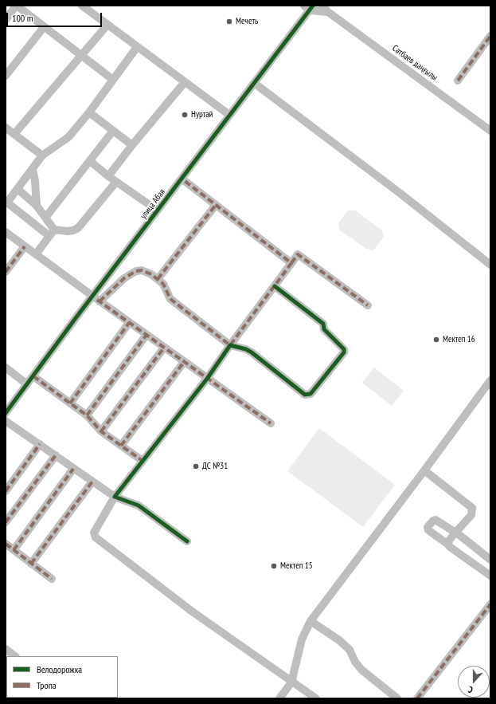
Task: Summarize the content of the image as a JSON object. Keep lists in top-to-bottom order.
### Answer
{
  "streets": {
    "street": ["Сәтбаев даңғылы", "улица Абая"]
  },
  "places": [
    "Мечеть",
    "Нуртай",
    "Мектеп 16",
    "ДС №31",
    "Мектеп 15"
  ],
  "legend": ["Велодорожка", "Тропа"],
  "scale_bar": "100 m",
  "north": "bottom"
}
